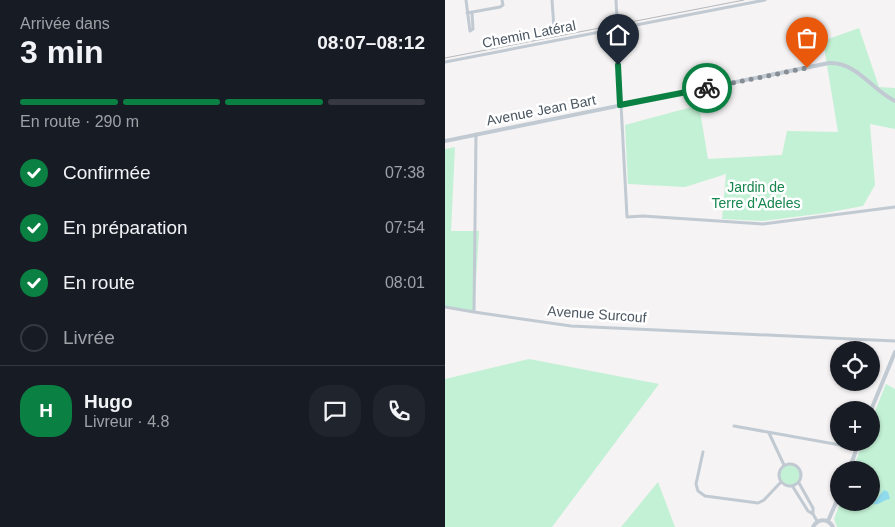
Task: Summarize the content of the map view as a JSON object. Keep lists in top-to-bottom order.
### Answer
{
  "streets": {
    "street": ["Chemin Latéral", "Avenue Jean Bart", "Avenue Surcouf"]
  },
  "parks": ["Jardin de Terre d'Adeles"],
  "page": {
    "heading": ["3 min", "Arrivée dans", "08:07–08:12"],
    "panel": ["Hugo", "Livreur · 4.8"],
    "bar": "En route · 290 m",
    "list": [
      ["Confirmée", "07:38"],
      ["En préparation", "07:54"],
      ["En route", "08:01"],
      "Livrée"
    ],
    "map_buttons": ["+", "−"],
    "round": "H"
  }
}
